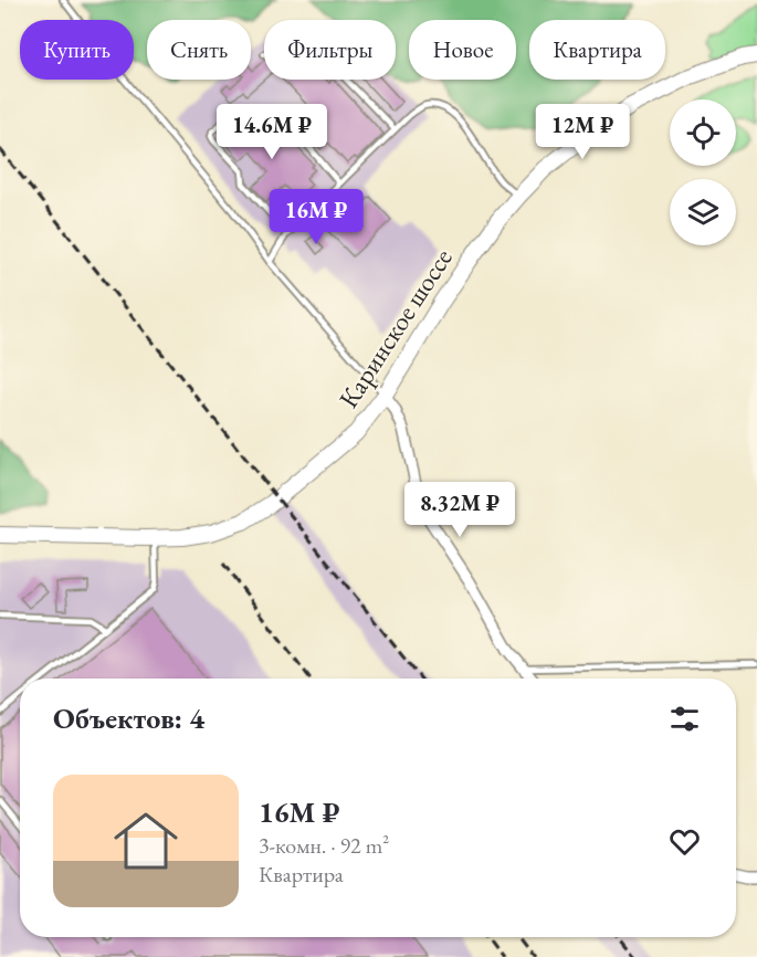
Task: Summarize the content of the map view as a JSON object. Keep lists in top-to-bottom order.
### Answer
{
  "streets": {
    "street": ["Каринское шоссе"]
  },
  "page": {
    "chip": [
      "Купить",
      "Снять",
      "Фильтры",
      "Новое",
      "Квартира"
    ],
    "price": [
      "14.6M ₽",
      "12M ₽",
      "16M ₽",
      "8.32M ₽"
    ],
    "heading": "Объектов: 4",
    "list": [
      {
        "name": "16M ₽",
        "note": "3-комн. · 92 m² · Квартира"
      }
    ]
  }
}
